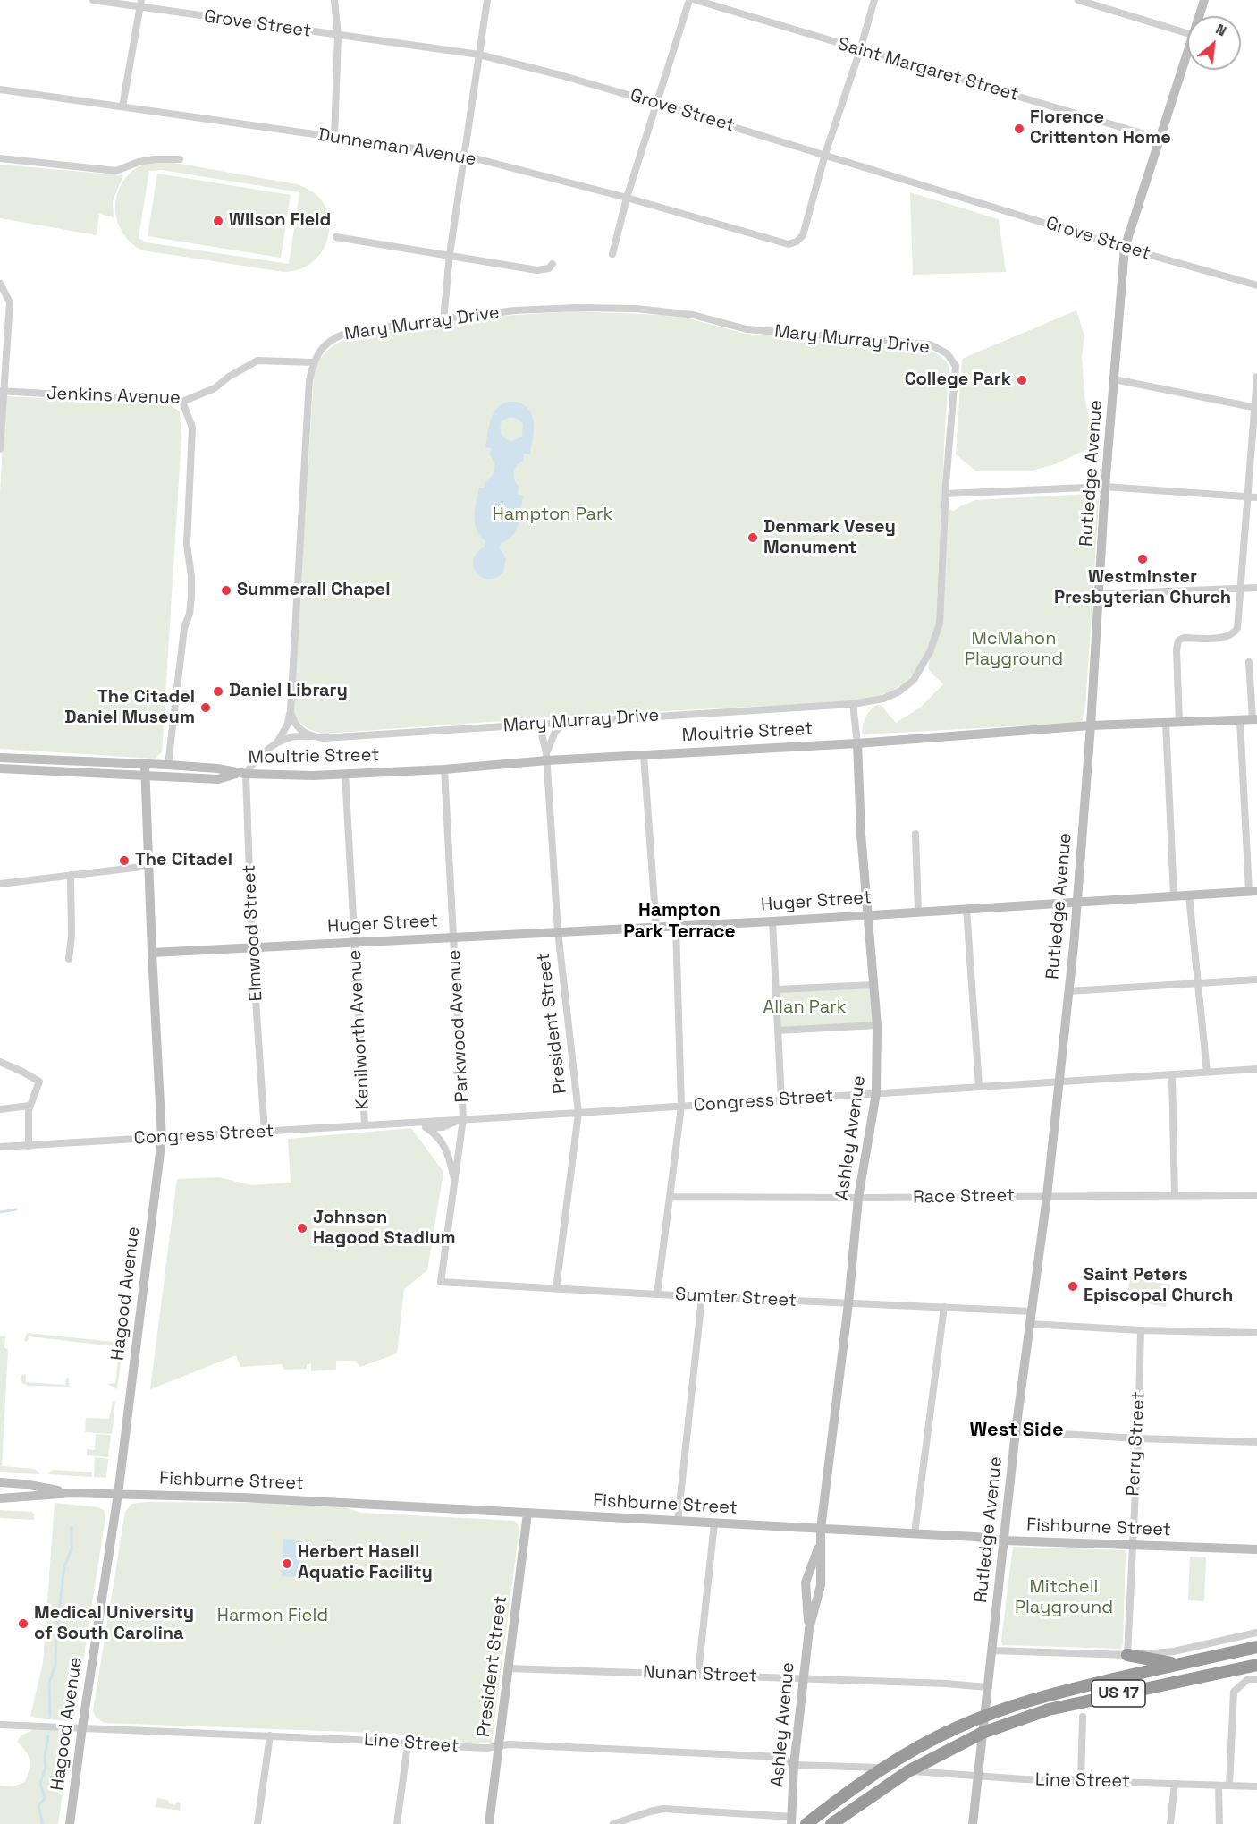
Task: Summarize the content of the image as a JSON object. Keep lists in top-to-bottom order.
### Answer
{
  "streets": {
    "highway": ["US 17"],
    "street": [
      "Grove Street",
      "Saint Margaret Street",
      "Dunneman Avenue",
      "Mary Murray Drive",
      "Jenkins Avenue",
      "Rutledge Avenue",
      "Moultrie Street",
      "Huger Street",
      "Elmwood Street",
      "President Street",
      "Parkwood Avenue",
      "Kenilworth Avenue",
      "Congress Street",
      "Ashley Avenue",
      "Race Street",
      "Hagood Avenue",
      "Sumter Street",
      "Perry Street",
      "Fishburne Street",
      "Nunan Street",
      "Line Street"
    ]
  },
  "crossings": [
    ["Grove Street", "Dunneman Avenue"],
    ["Grove Street", "Rutledge Avenue"],
    ["Saint Margaret Street", "Rutledge Avenue"],
    ["Mary Murray Drive", "Jenkins Avenue"],
    ["Mary Murray Drive", "President Street"],
    ["Mary Murray Drive", "Ashley Avenue"],
    ["Rutledge Avenue", "Moultrie Street"],
    ["Rutledge Avenue", "Huger Street"],
    ["Rutledge Avenue", "Congress Street"],
    ["Rutledge Avenue", "Race Street"],
    ["Rutledge Avenue", "Sumter Street"],
    ["Rutledge Avenue", "Fishburne Street"],
    ["Rutledge Avenue", "Nunan Street"],
    ["Rutledge Avenue", "US 17"],
    ["Rutledge Avenue", "Line Street"],
    ["Moultrie Street", "Elmwood Street"],
    ["Moultrie Street", "President Street"],
    ["Moultrie Street", "Parkwood Avenue"],
    ["Moultrie Street", "Kenilworth Avenue"],
    ["Moultrie Street", "Ashley Avenue"],
    ["Moultrie Street", "Hagood Avenue"],
    ["Huger Street", "Elmwood Street"],
    ["Huger Street", "President Street"],
    ["Huger Street", "Parkwood Avenue"],
    ["Huger Street", "Kenilworth Avenue"],
    ["Huger Street", "Ashley Avenue"],
    ["Huger Street", "Hagood Avenue"],
    ["Elmwood Street", "Congress Street"],
    ["President Street", "Congress Street"],
    ["President Street", "Sumter Street"],
    ["President Street", "Fishburne Street"],
    ["President Street", "Nunan Street"],
    ["President Street", "Line Street"],
    ["Parkwood Avenue", "Congress Street"],
    ["Parkwood Avenue", "Sumter Street"],
    ["Kenilworth Avenue", "Congress Street"],
    ["Congress Street", "Ashley Avenue"],
    ["Congress Street", "Hagood Avenue"],
    ["Ashley Avenue", "Race Street"],
    ["Ashley Avenue", "Sumter Street"],
    ["Ashley Avenue", "Fishburne Street"],
    ["Ashley Avenue", "Nunan Street"],
    ["Ashley Avenue", "Line Street"],
    ["Hagood Avenue", "Fishburne Street"],
    ["Hagood Avenue", "Line Street"],
    ["Perry Street", "Fishburne Street"],
    ["US 17", "Line Street"]
  ],
  "districts": ["Hampton Park Terrace", "West Side"],
  "parks": [
    "Hampton Park",
    "McMahon Playground",
    "Allan Park",
    "Mitchell Playground",
    "Harmon Field"
  ],
  "places": [
    "Florence Crittenton Home",
    "Wilson Field",
    "College Park",
    "Denmark Vesey Monument",
    "Westminster Presbyterian Church",
    "Summerall Chapel",
    "Daniel Library",
    "The Citadel Daniel Museum",
    "The Citadel",
    "Johnson Hagood Stadium",
    "Saint Peters Episcopal Church",
    "Herbert Hasell Aquatic Facility",
    "Medical University of South Carolina"
  ],
  "north": "top right"
}
